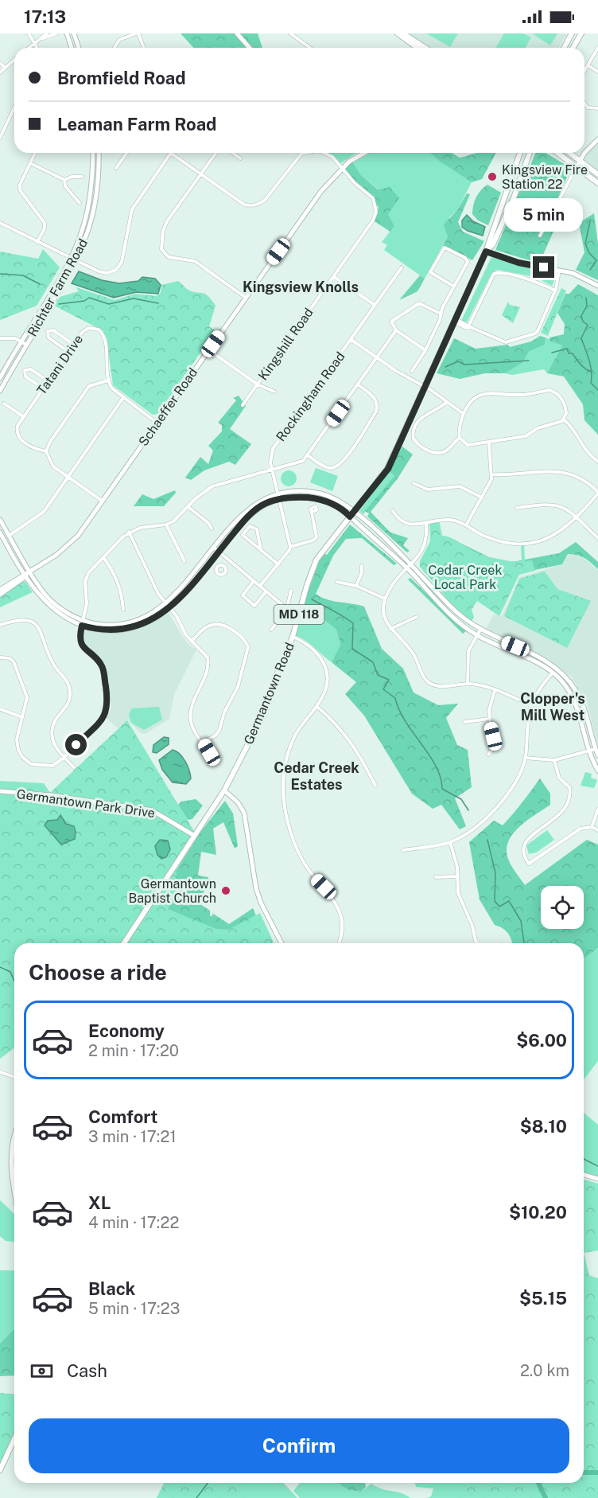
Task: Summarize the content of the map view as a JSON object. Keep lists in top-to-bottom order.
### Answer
{
  "streets": {
    "main road": [
      "Richter Farm Road",
      "Schaeffer Road",
      "MD 118",
      "Germantown Road",
      "Germantown Park Drive"
    ],
    "street": ["Kingshill Road", "Tatani Drive", "Rockingham Road"]
  },
  "crossings": [
    ["Kingshill Road", "Schaeffer Road"],
    ["Germantown Road", "Germantown Park Drive"]
  ],
  "districts": ["Kingsview Knolls", "Clopper's Mill West", "Cedar Creek Estates"],
  "parks": ["Cedar Creek Local Park"],
  "places": ["Kingsview Fire Station 22", "Germantown Baptist Church"],
  "page": {
    "status": "17:13",
    "banner": ["Bromfield Road", "Leaman Farm Road"],
    "bubble": "5 min",
    "heading": "Choose a ride",
    "list": [
      {
        "name": "Economy",
        "note": "2 min · 17:20",
        "value": "$6.00"
      },
      {
        "name": "Comfort",
        "note": "3 min · 17:21",
        "value": "$8.10"
      },
      {
        "name": "XL",
        "note": "4 min · 17:22",
        "value": "$10.20"
      },
      {
        "name": "Black",
        "note": "5 min · 17:23",
        "value": "$5.15"
      }
    ],
    "pay": ["Cash", "2.0 km"],
    "buttons": "Confirm"
  }
}
